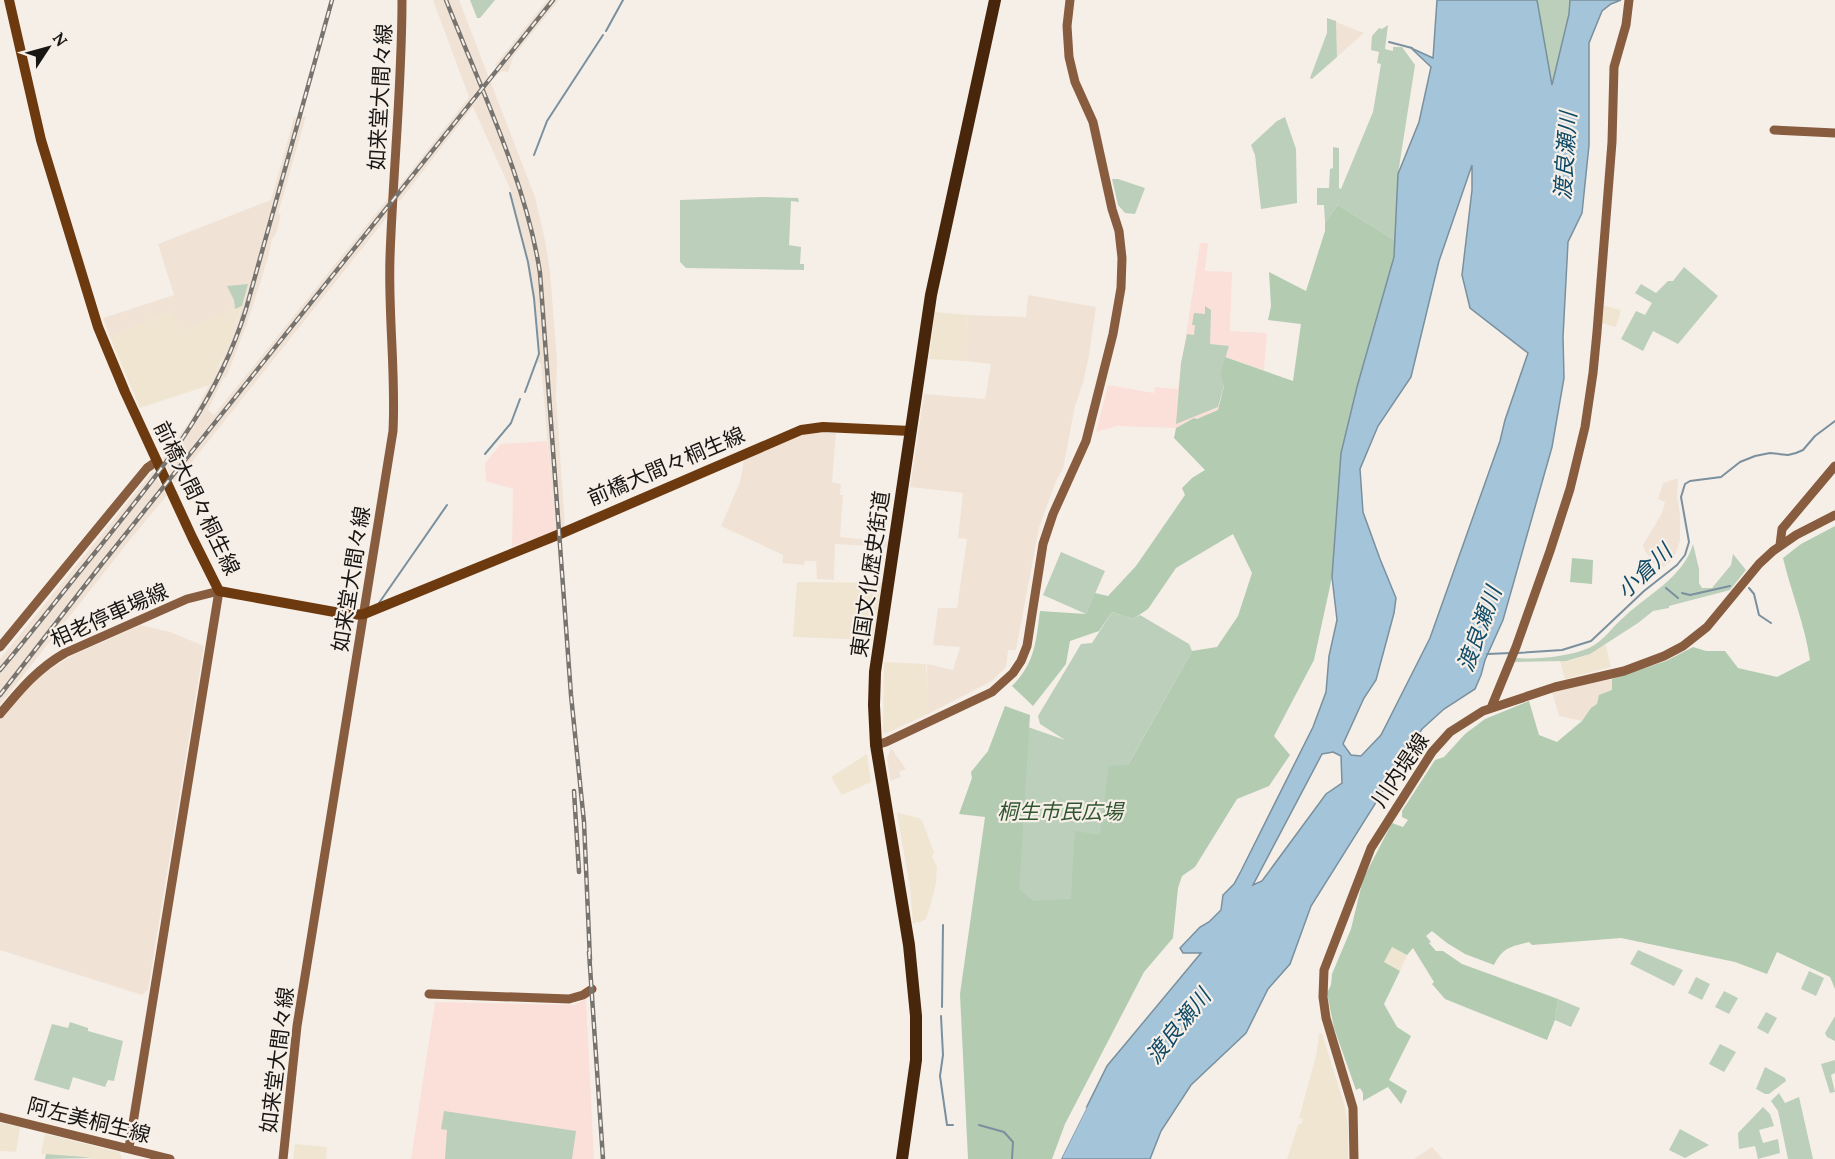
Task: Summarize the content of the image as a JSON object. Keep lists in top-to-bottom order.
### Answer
{
  "streets": {
    "highway": ["東国文化歴史街道"],
    "main road": ["前橋大間々桐生線"],
    "street": [
      "如来堂大間々線",
      "相老停車場線",
      "川内堤線",
      "阿左美桐生線"
    ]
  },
  "crossings": [
    ["如来堂大間々線", "前橋大間々桐生線"],
    ["前橋大間々桐生線", "東国文化歴史街道"],
    ["前橋大間々桐生線", "相老停車場線"]
  ],
  "water": ["渡良瀬川", "小倉川"],
  "parks": ["桐生市民広場"],
  "north": "top right"
}
